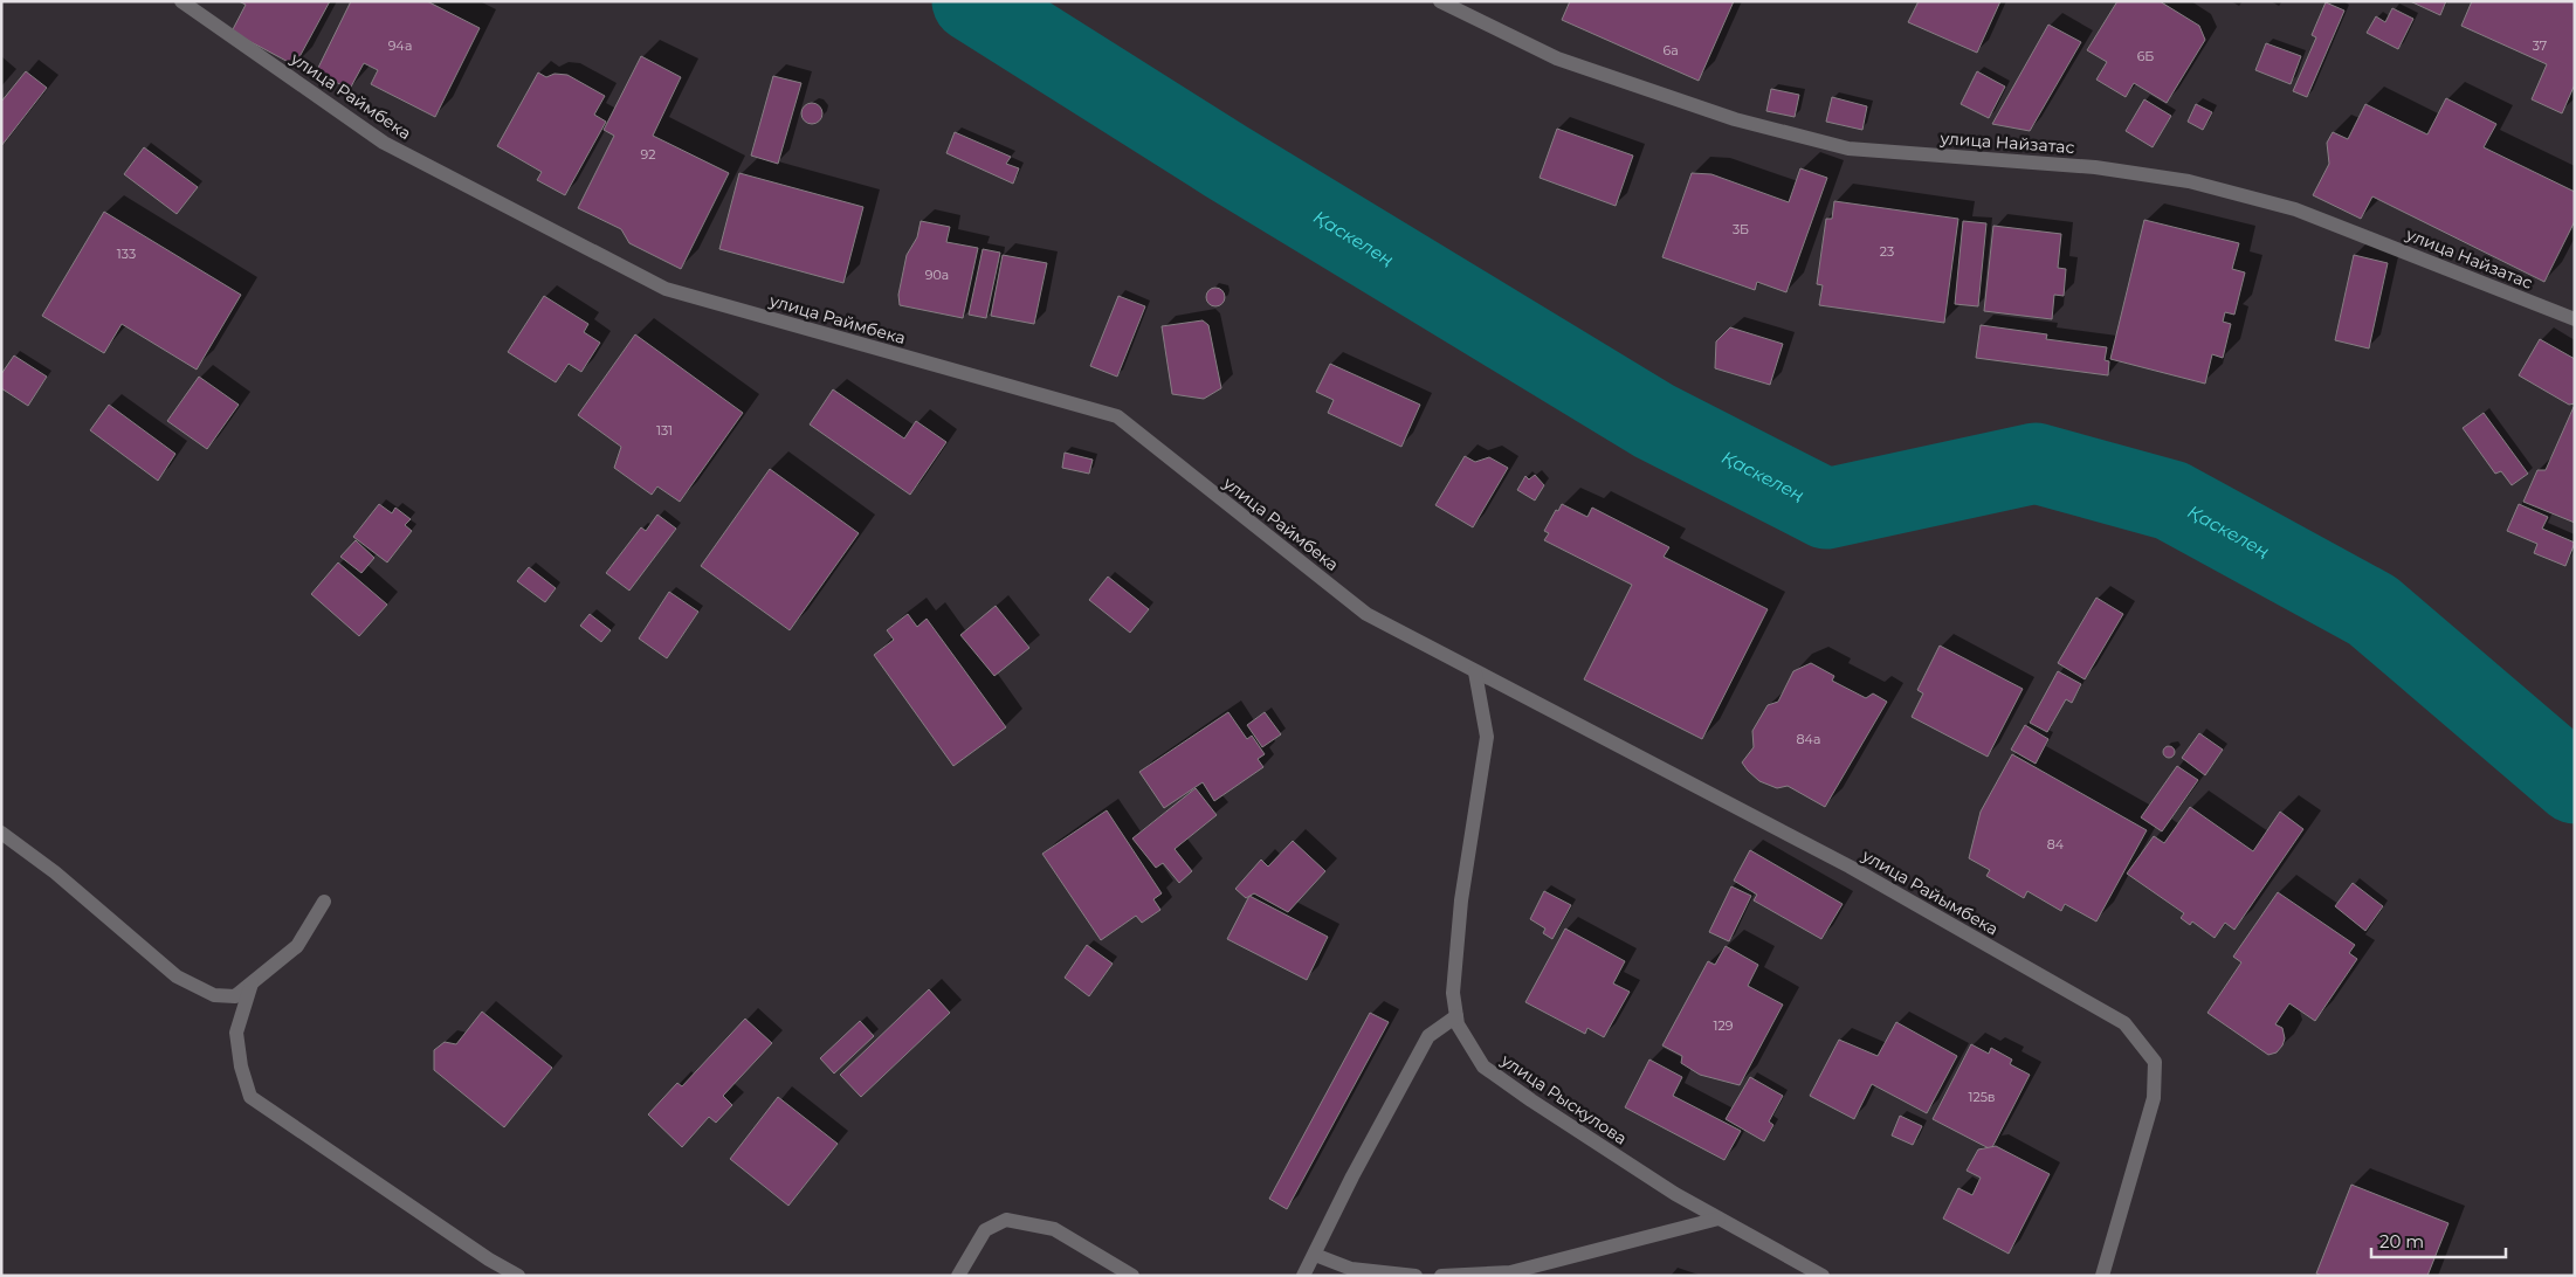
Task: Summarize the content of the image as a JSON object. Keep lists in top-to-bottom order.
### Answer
{
  "streets": {
    "street": [
      "улица Раймбека",
      "улица Найзатас",
      "улица Райымбека",
      "улица Рыскулова"
    ]
  },
  "crossings": [
    ["улица Раймбека", "улица Райымбека"],
    ["улица Раймбека", "улица Рыскулова"],
    ["улица Райымбека", "улица Рыскулова"]
  ],
  "water": ["Қаскелең"],
  "house_numbers": [
    "94а",
    "37",
    "6а",
    "6Б",
    "92",
    "3Б",
    "23",
    "133",
    "90а",
    "131",
    "84а",
    "84",
    "129",
    "125в"
  ],
  "scale_bar": "20 m"
}
